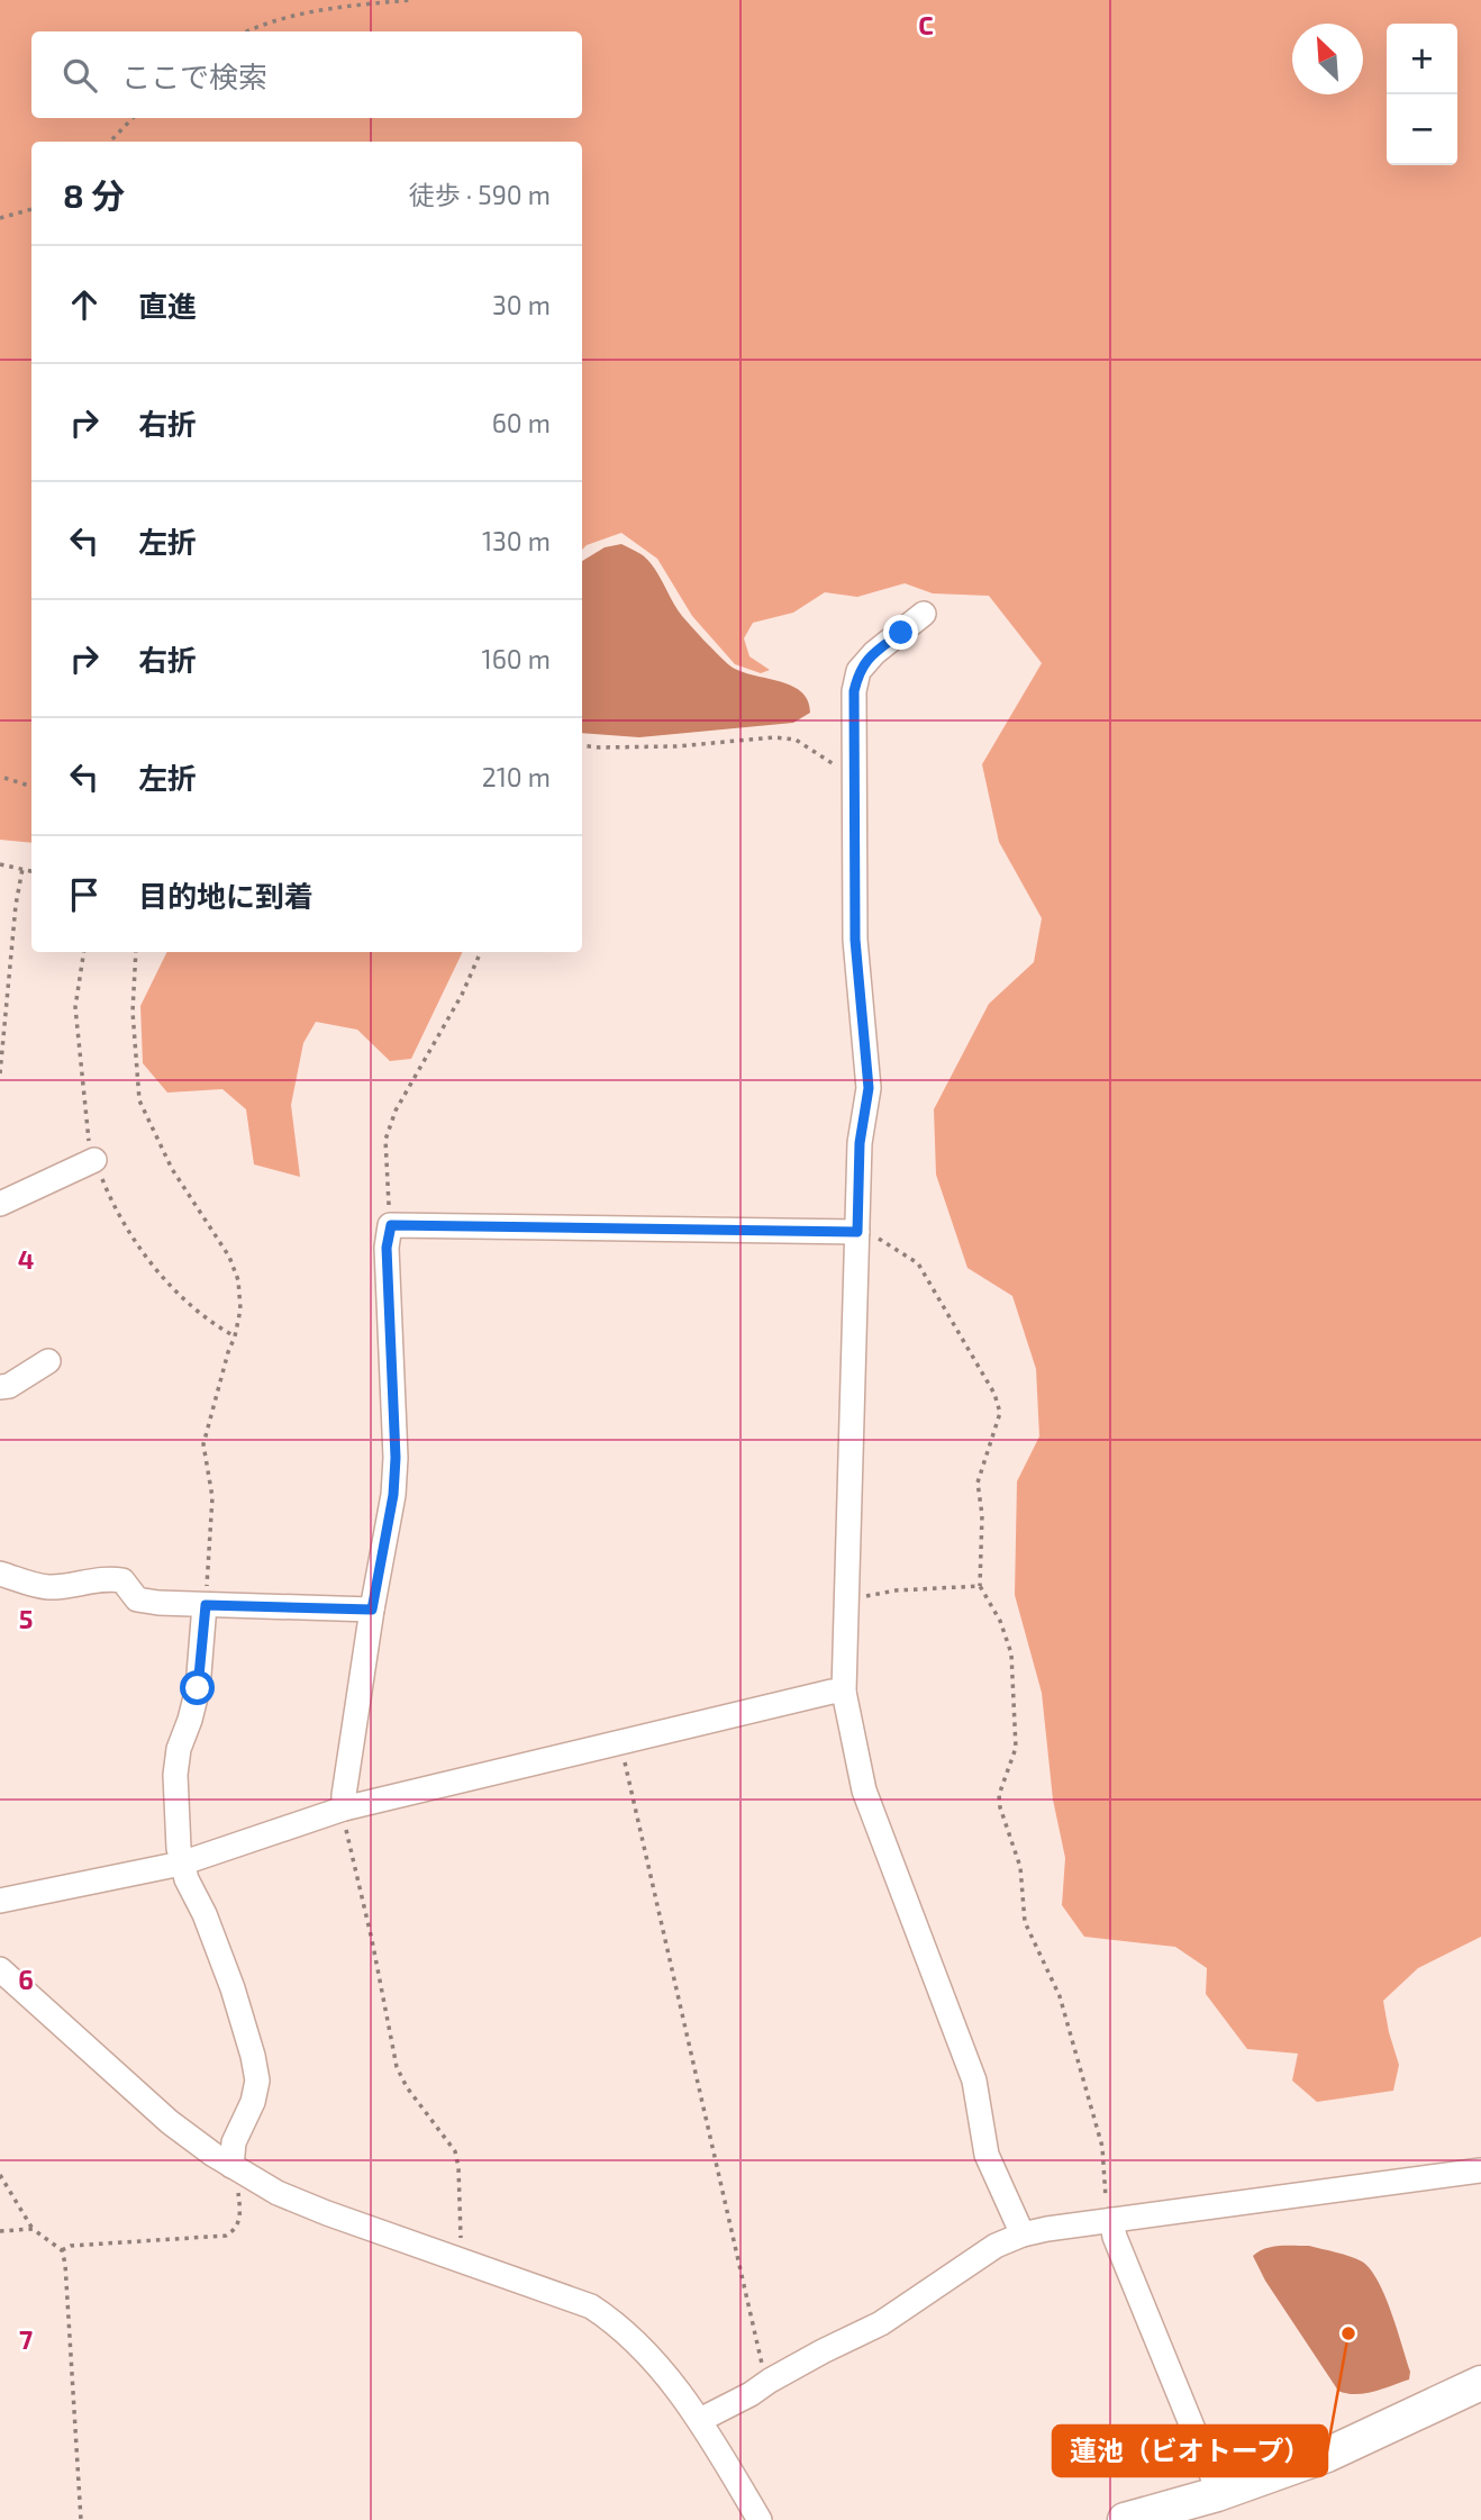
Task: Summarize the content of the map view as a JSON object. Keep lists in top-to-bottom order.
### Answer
{
  "places": ["蓮池（ビオトープ）"],
  "north": "top left",
  "page": {
    "map_buttons": ["+", "−"],
    "search": "ここで検索",
    "heading": ["8 分", "徒歩 · 590 m"],
    "list": [
      ["直進", "30 m"],
      ["右折", "60 m"],
      ["左折", "130 m"],
      ["右折", "160 m"],
      ["左折", "210 m"],
      "目的地に到着"
    ]
  },
  "grid": {
    "columns": ["C"],
    "rows": [
      "4",
      "5",
      "6",
      "7"
    ]
  }
}
